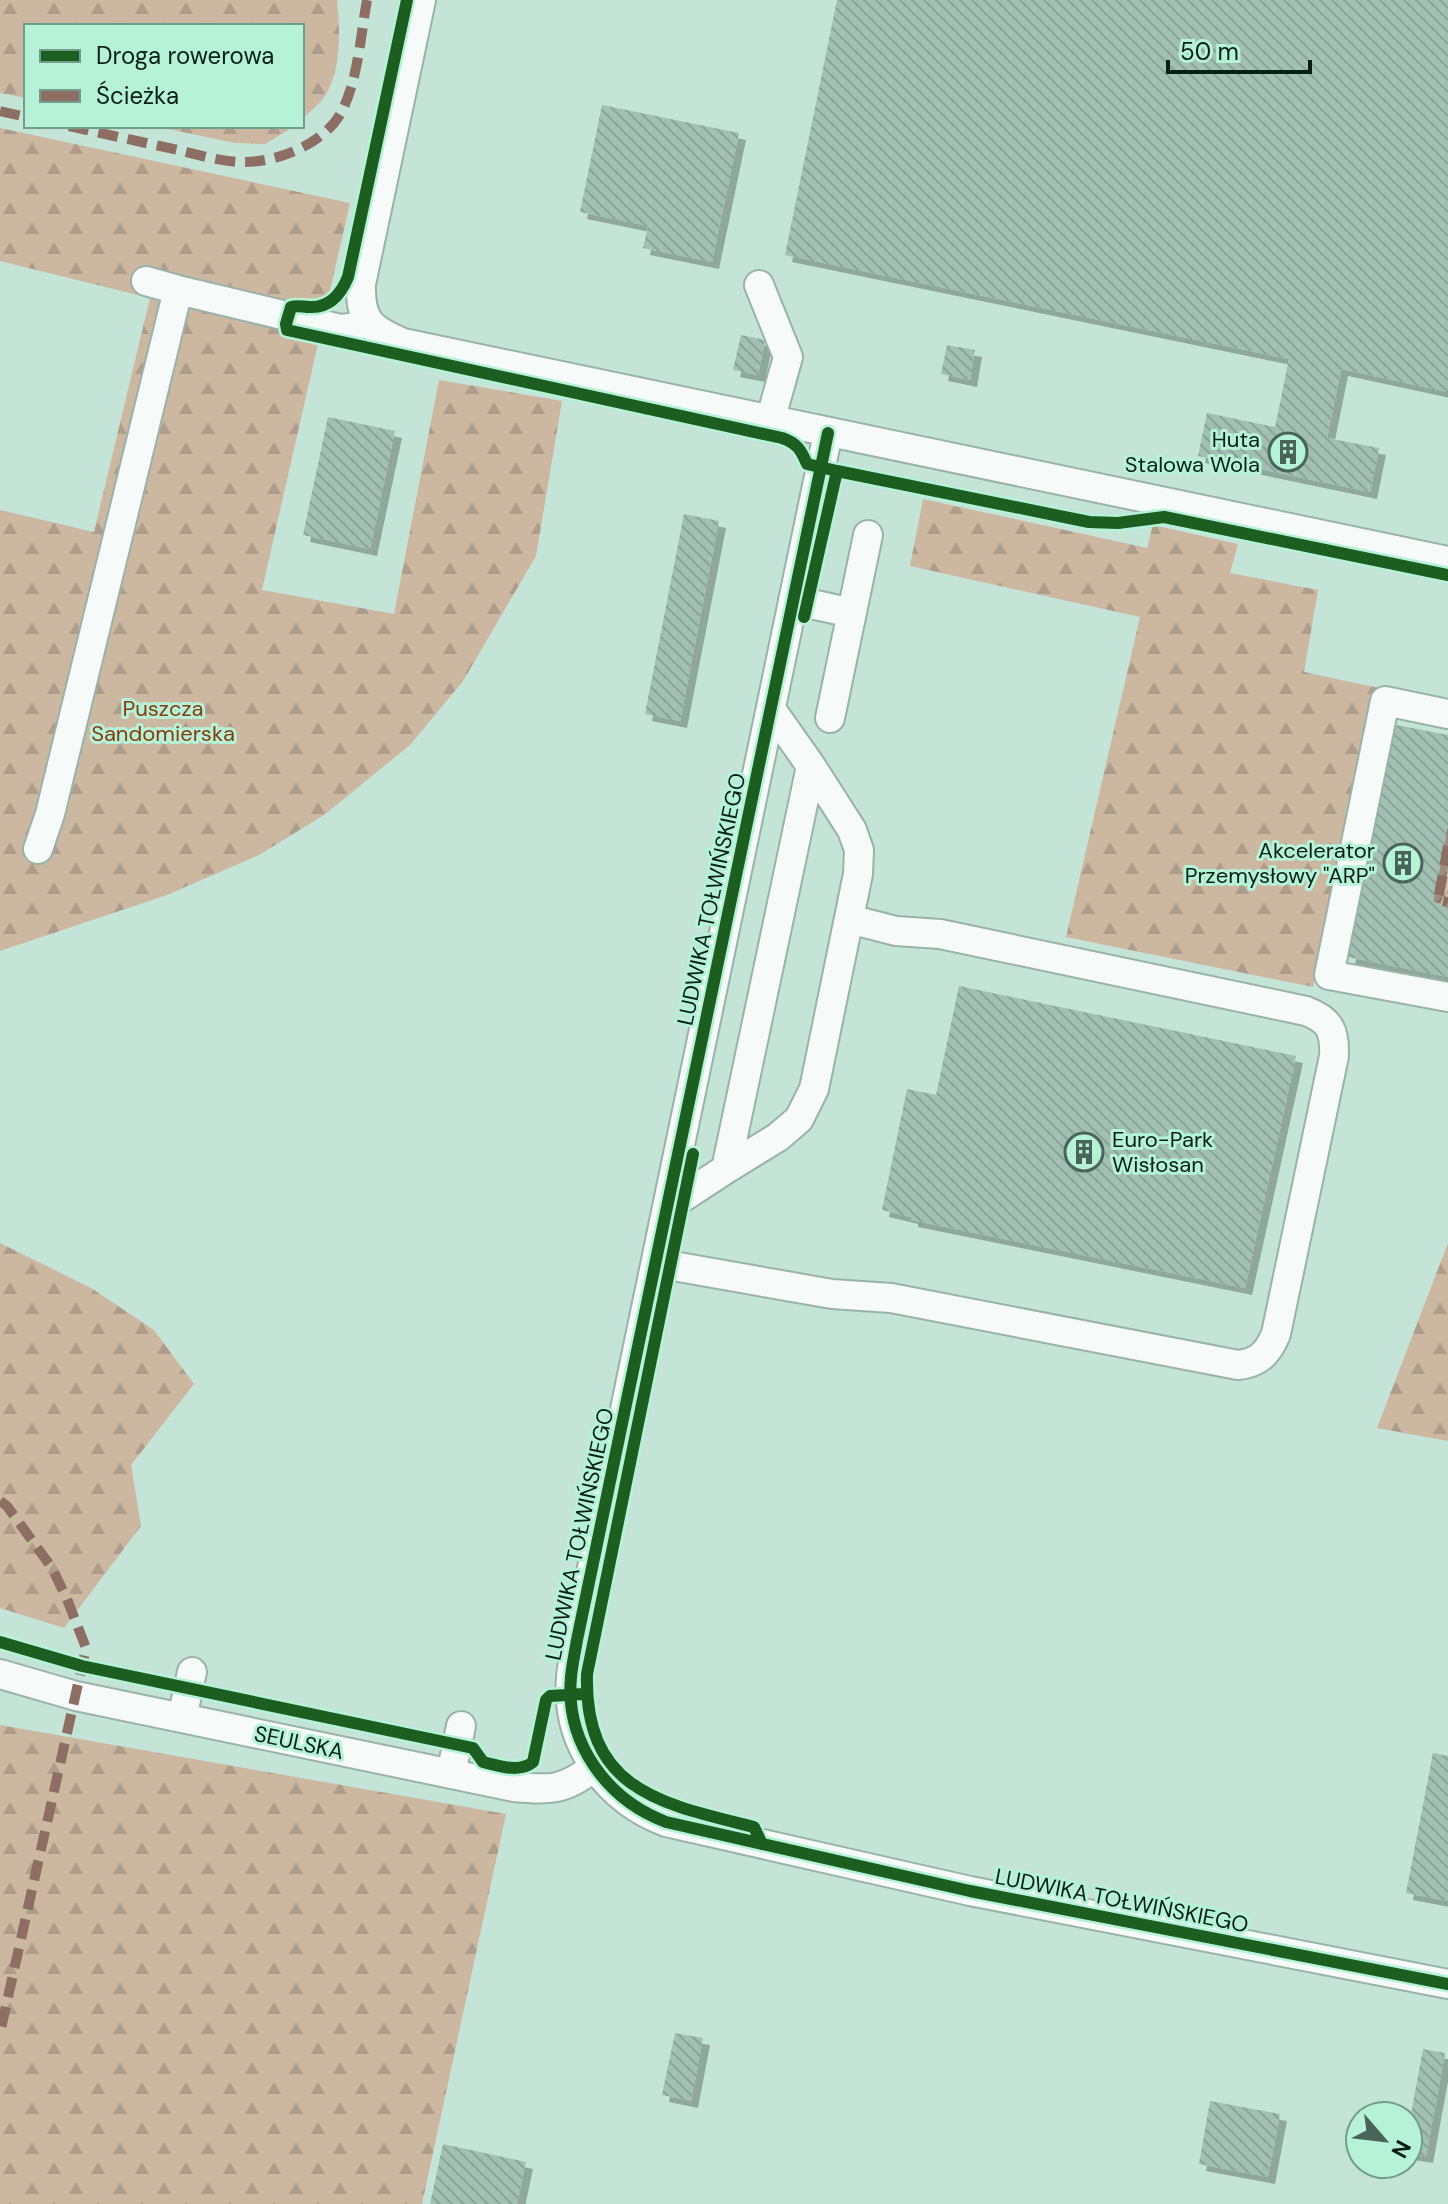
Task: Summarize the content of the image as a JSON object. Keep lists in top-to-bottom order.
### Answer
{
  "streets": {
    "street": ["LUDWIKA TOŁWIŃSKIEGO", "SEULSKA"]
  },
  "crossings": [
    ["LUDWIKA TOŁWIŃSKIEGO", "SEULSKA"]
  ],
  "parks": ["Puszcza Sandomierska"],
  "places": {
    "building": ["Huta Stalowa Wola", "Akcelerator Przemysłowy \"ARP\"", "Euro-Park Wisłosan"]
  },
  "legend": ["Droga rowerowa", "Ścieżka"],
  "scale_bar": "50 m",
  "north": "bottom right"
}
